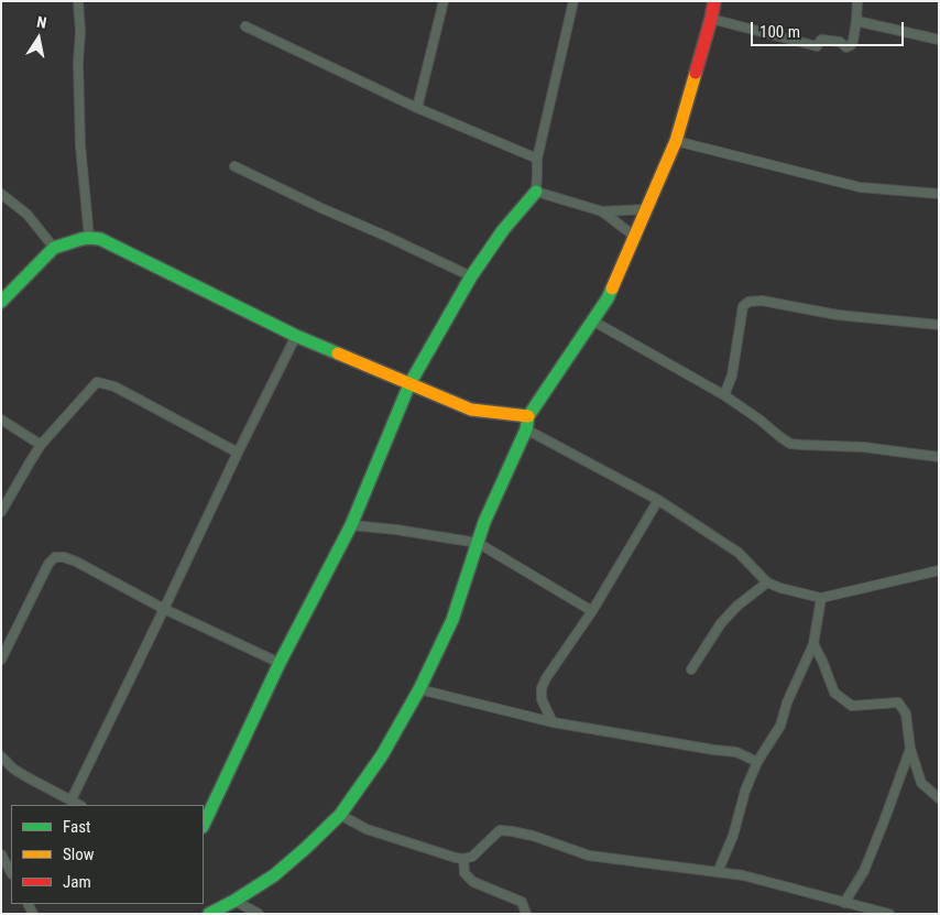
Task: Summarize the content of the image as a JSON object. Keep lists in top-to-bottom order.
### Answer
{
  "legend": ["Fast", "Slow", "Jam"],
  "scale_bar": "100 m",
  "north": "top"
}
